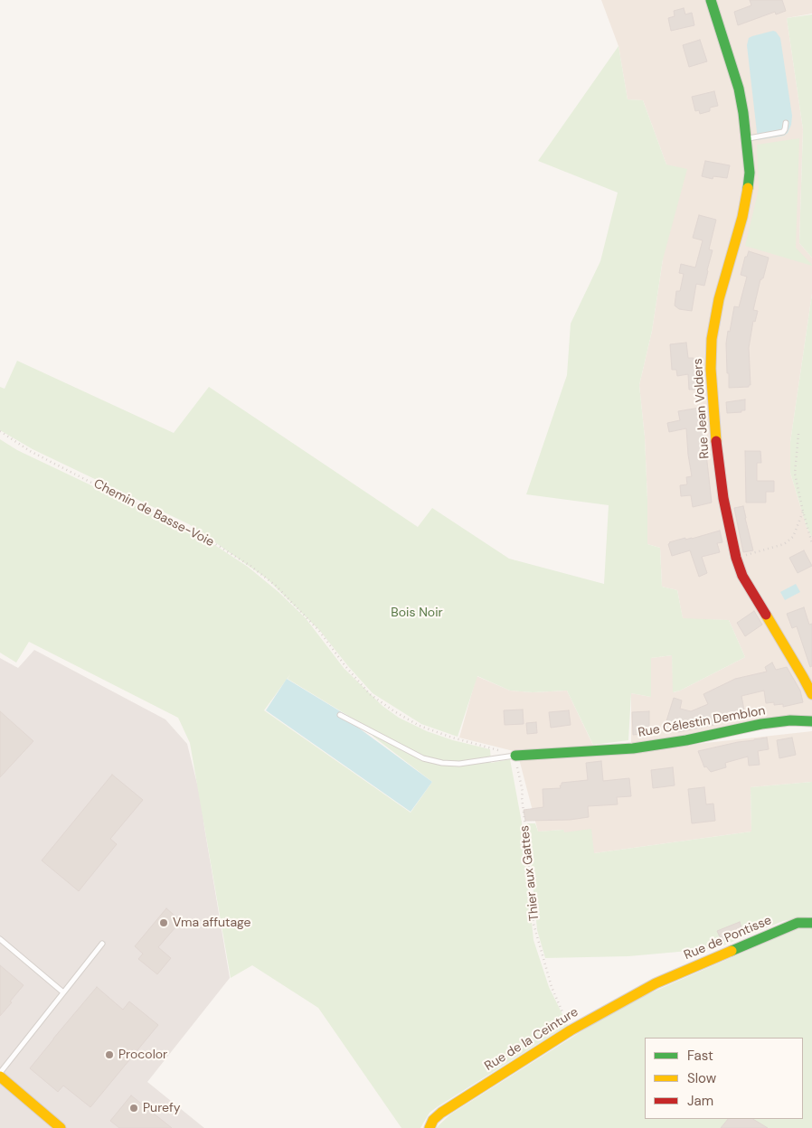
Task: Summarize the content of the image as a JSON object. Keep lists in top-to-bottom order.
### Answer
{
  "streets": {
    "street": [
      "Rue Jean Volders",
      "Rue Célestin Demblon",
      "Rue de Pontisse",
      "Rue de la Ceinture"
    ],
    "path": ["Chemin de Basse-Voie", "Thier aux Gattes"]
  },
  "crossings": [
    ["Chemin de Basse-Voie", "Rue Célestin Demblon"],
    ["Chemin de Basse-Voie", "Thier aux Gattes"],
    ["Rue Célestin Demblon", "Thier aux Gattes"],
    ["Thier aux Gattes", "Rue de la Ceinture"],
    ["Rue de Pontisse", "Rue de la Ceinture"]
  ],
  "parks": ["Bois Noir"],
  "places": ["Vma affutage", "Procolor", "Purefy"],
  "legend": ["Fast", "Slow", "Jam"]
}
